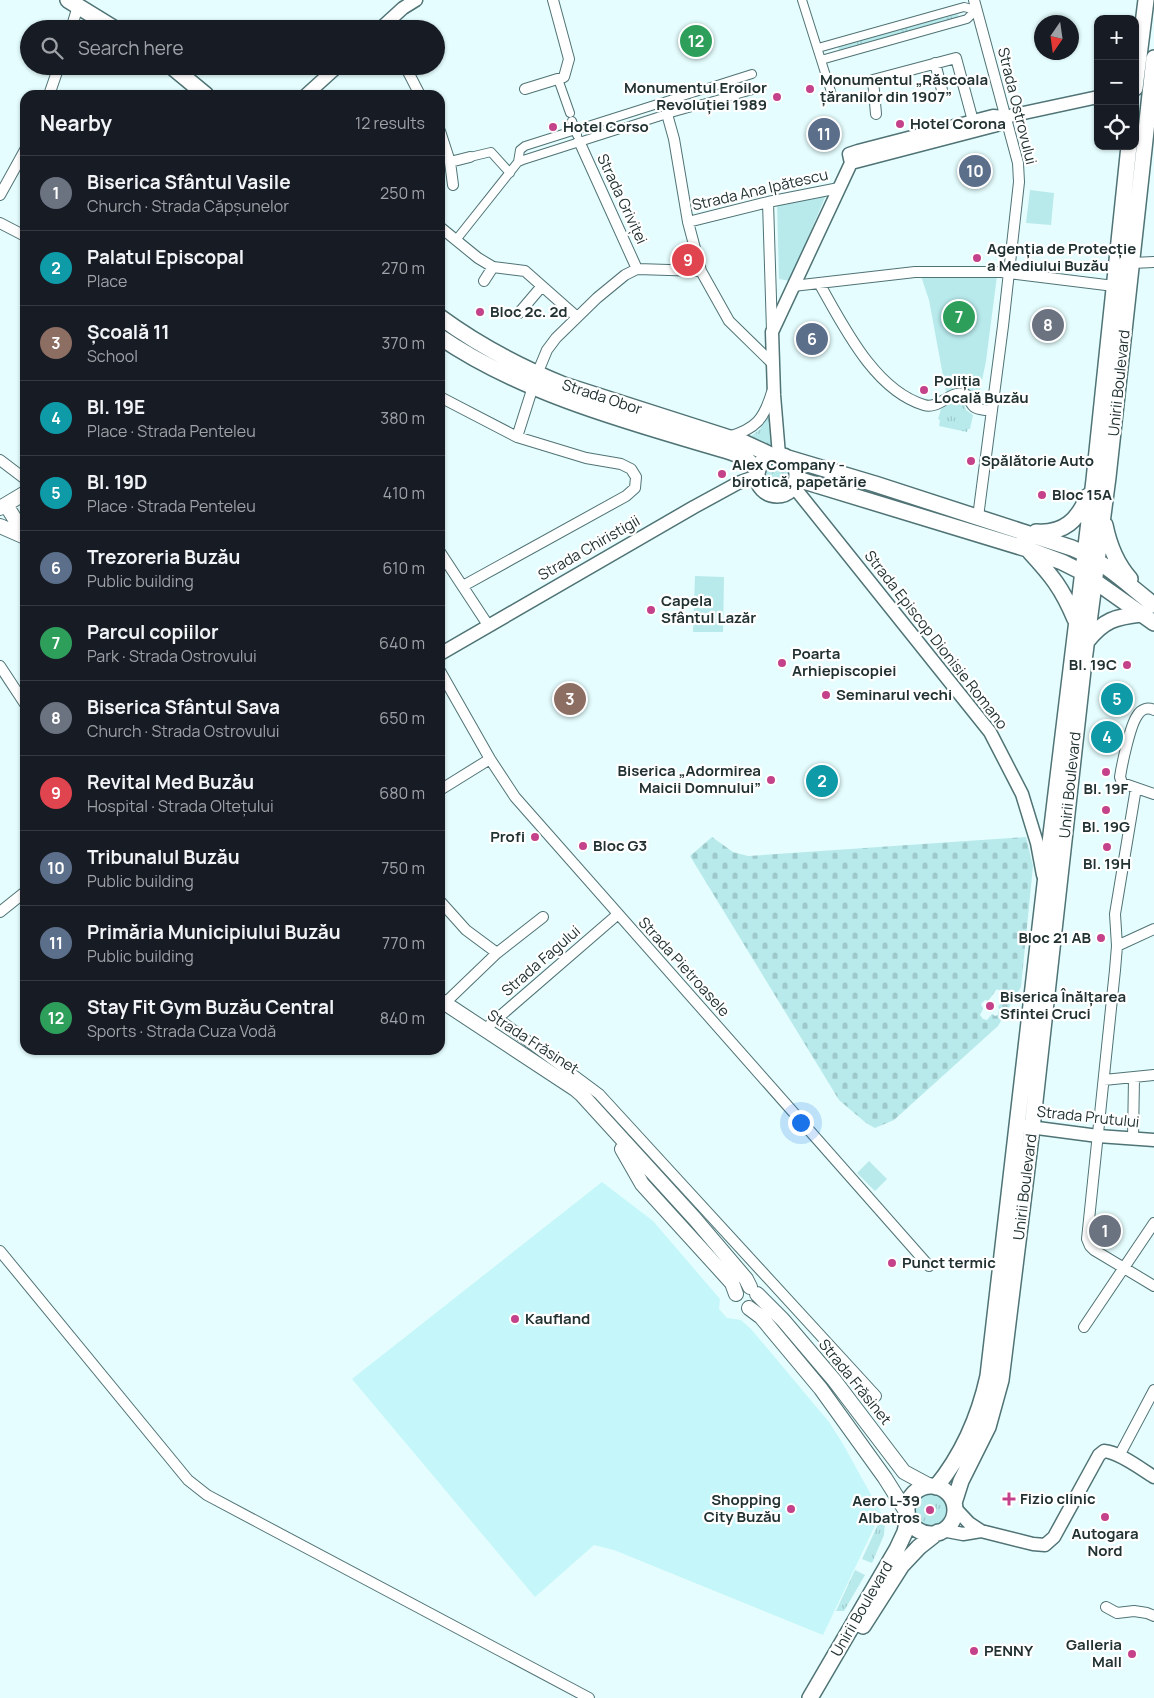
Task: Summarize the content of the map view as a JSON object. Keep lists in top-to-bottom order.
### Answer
{
  "streets": {
    "main road": ["Unirii Boulevard", "Strada Obor", "Strada Frăsinet"],
    "street": [
      "Strada Ostrovului",
      "Strada Ana Ipătescu",
      "Strada Griviței",
      "Strada Chiristigii",
      "Strada Episcop Dionisie Romano",
      "Strada Fagului",
      "Strada Pietroasele",
      "Strada Prutului"
    ]
  },
  "crossings": [
    ["Strada Ostrovului", "Strada Obor"],
    ["Unirii Boulevard", "Strada Episcop Dionisie Romano"],
    ["Unirii Boulevard", "Strada Frăsinet"],
    ["Unirii Boulevard", "Strada Prutului"],
    ["Strada Obor", "Strada Chiristigii"],
    ["Strada Obor", "Strada Episcop Dionisie Romano"],
    ["Strada Chiristigii", "Strada Episcop Dionisie Romano"],
    ["Strada Fagului", "Strada Pietroasele"],
    ["Strada Fagului", "Strada Frăsinet"]
  ],
  "places": {
    "other": [
      "Monumentul „Răscoala țăranilor din 1907”",
      "Monumentul Eroilor Revoluției 1989",
      "Hotel Corona",
      "Hotel Corso",
      "Agenția de Protecție a Mediului Buzău",
      "Bloc 2c. 2d",
      "Poliția Locală Buzău",
      "Spălătorie Auto",
      "Alex Company - birotică, papetărie",
      "Bloc 15A",
      "Capela Sfântul Lazăr",
      "Poarta Arhiepiscopiei",
      "Bl. 19C",
      "Seminarul vechi",
      "Bl. 19F",
      "Biserica „Adormirea Maicii Domnului”",
      "Bl. 19G",
      "Profi",
      "Bloc G3",
      "Bl. 19H",
      "Bloc 21 AB",
      "Biserica Înălțarea Sfintei Cruci",
      "Punct termic",
      "Kaufland",
      "Shopping City Buzău",
      "Aero L-39 Albatros",
      "Autogara Nord",
      "PENNY",
      "Galleria Mall"
    ],
    "health": ["Fizio clinic"]
  },
  "north": "bottom",
  "page": {
    "map_buttons": ["+", "−"],
    "search": "Search here",
    "pins": [
      "12",
      "11",
      "10",
      "9",
      "7",
      "8",
      "6",
      "3",
      "5",
      "4",
      "2",
      "1"
    ],
    "heading": ["Nearby", "12 results"],
    "list": [
      {
        "mark": "1",
        "name": "Biserica Sfântul Vasile",
        "note": "Church · Strada Căpșunelor",
        "value": "250 m"
      },
      {
        "mark": "2",
        "name": "Palatul Episcopal",
        "note": "Place",
        "value": "270 m"
      },
      {
        "mark": "3",
        "name": "Școală 11",
        "note": "School",
        "value": "370 m"
      },
      {
        "mark": "4",
        "name": "Bl. 19E",
        "note": "Place · Strada Penteleu",
        "value": "380 m"
      },
      {
        "mark": "5",
        "name": "Bl. 19D",
        "note": "Place · Strada Penteleu",
        "value": "410 m"
      },
      {
        "mark": "6",
        "name": "Trezoreria Buzău",
        "note": "Public building",
        "value": "610 m"
      },
      {
        "mark": "7",
        "name": "Parcul copiilor",
        "note": "Park · Strada Ostrovului",
        "value": "640 m"
      },
      {
        "mark": "8",
        "name": "Biserica Sfântul Sava",
        "note": "Church · Strada Ostrovului",
        "value": "650 m"
      },
      {
        "mark": "9",
        "name": "Revital Med Buzău",
        "note": "Hospital · Strada Oltețului",
        "value": "680 m"
      },
      {
        "mark": "10",
        "name": "Tribunalul Buzău",
        "note": "Public building",
        "value": "750 m"
      },
      {
        "mark": "11",
        "name": "Primăria Municipiului Buzău",
        "note": "Public building",
        "value": "770 m"
      },
      {
        "mark": "12",
        "name": "Stay Fit Gym Buzău Central",
        "note": "Sports · Strada Cuza Vodă",
        "value": "840 m"
      }
    ]
  }
}
